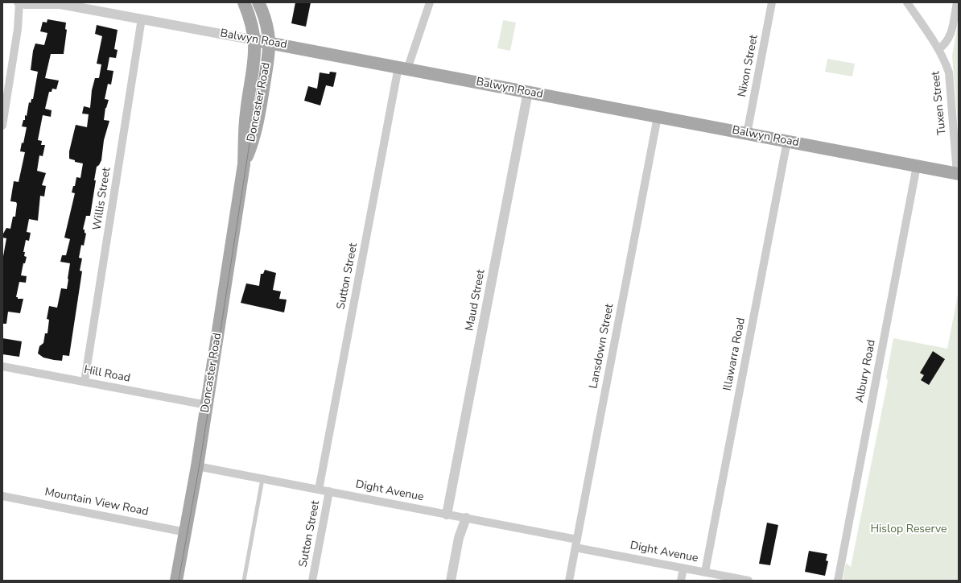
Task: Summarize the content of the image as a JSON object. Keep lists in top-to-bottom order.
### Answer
{
  "streets": {
    "main road": ["Balwyn Road", "Doncaster Road"],
    "street": [
      "Nixon Street",
      "Tuxen Street",
      "Willis Street",
      "Sutton Street",
      "Maud Street",
      "Lansdown Street",
      "Illawarra Road",
      "Albury Road",
      "Hill Road",
      "Dight Avenue",
      "Mountain View Road"
    ]
  },
  "crossings": [
    ["Balwyn Road", "Nixon Street"],
    ["Balwyn Road", "Doncaster Road"],
    ["Balwyn Road", "Tuxen Street"],
    ["Balwyn Road", "Willis Street"],
    ["Balwyn Road", "Sutton Street"],
    ["Balwyn Road", "Maud Street"],
    ["Balwyn Road", "Lansdown Street"],
    ["Balwyn Road", "Illawarra Road"],
    ["Balwyn Road", "Albury Road"],
    ["Doncaster Road", "Hill Road"],
    ["Doncaster Road", "Dight Avenue"],
    ["Doncaster Road", "Mountain View Road"],
    ["Willis Street", "Hill Road"],
    ["Sutton Street", "Dight Avenue"],
    ["Maud Street", "Dight Avenue"],
    ["Lansdown Street", "Dight Avenue"],
    ["Illawarra Road", "Dight Avenue"]
  ],
  "parks": ["Hislop Reserve"]
}
